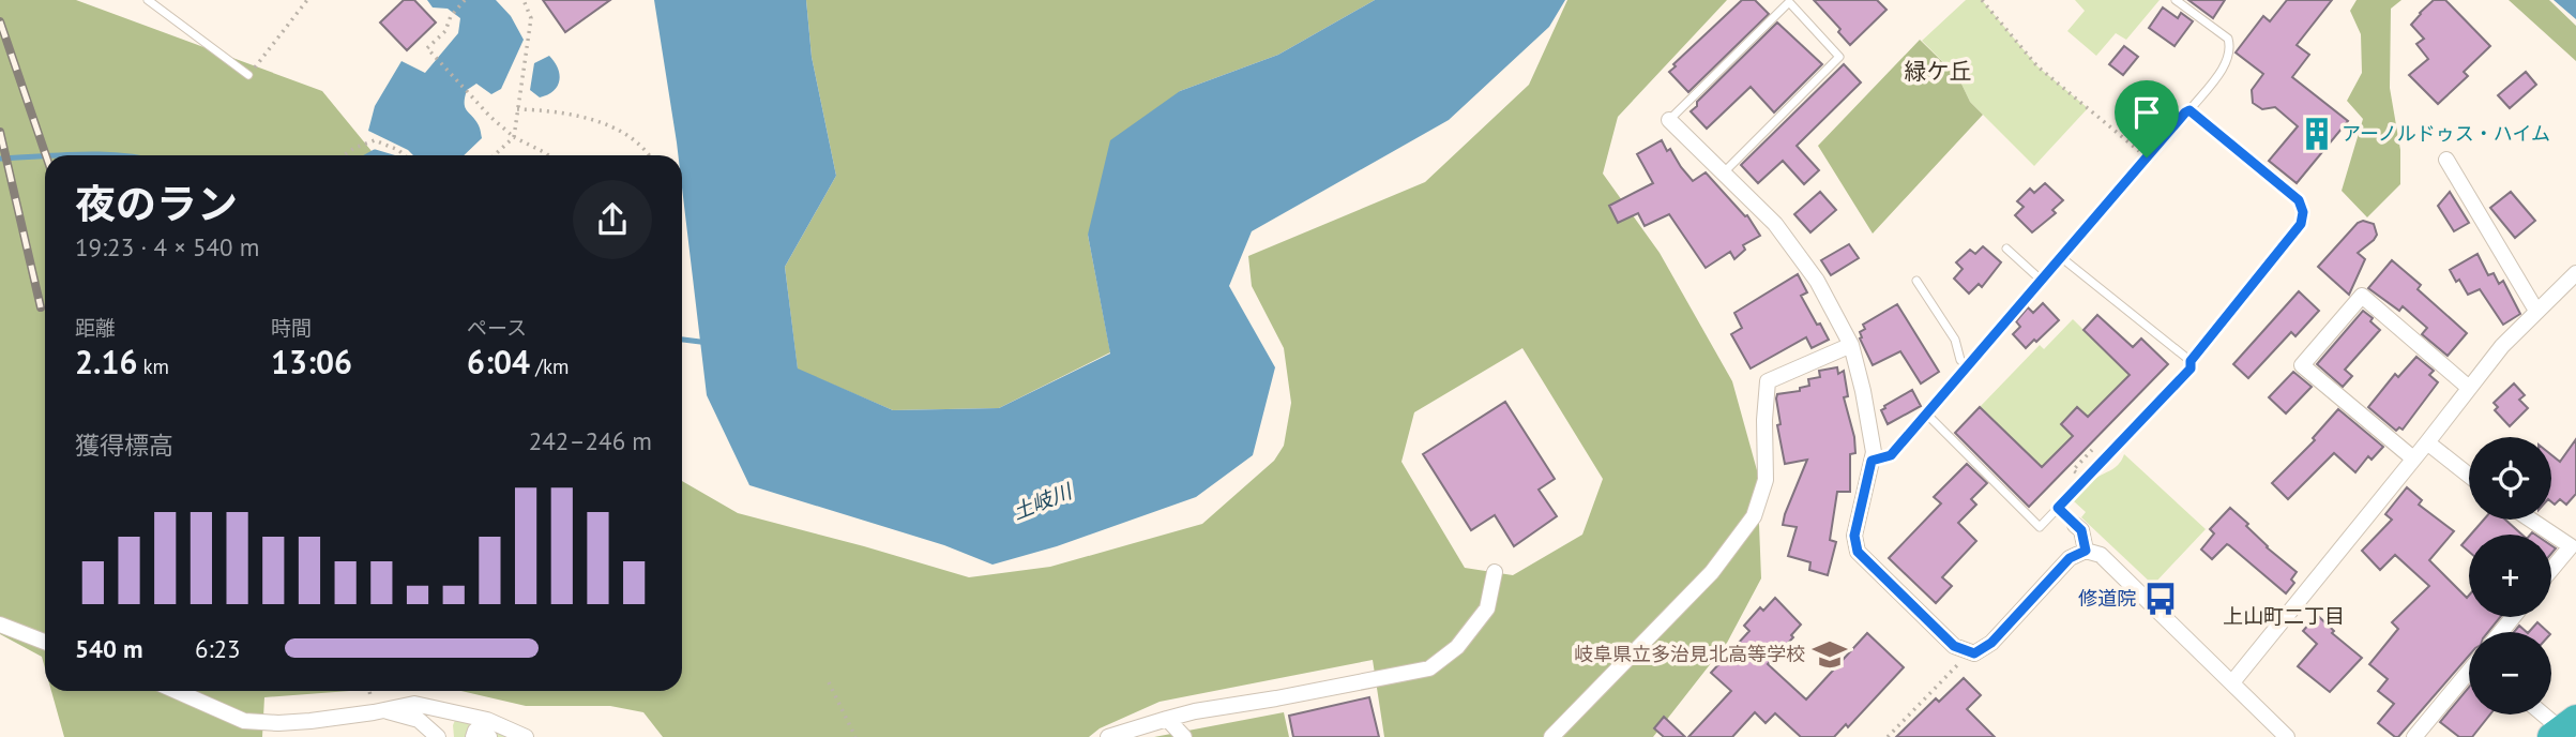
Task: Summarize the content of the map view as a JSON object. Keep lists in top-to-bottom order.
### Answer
{
  "districts": ["緑ケ丘", "上山町二丁目"],
  "water": ["土岐川"],
  "places": {
    "building": ["アーノルドゥス・ハイム"],
    "bus stop": ["修道院"],
    "school or university": ["岐阜県立多治見北高等学校"]
  },
  "page": {
    "heading": ["夜のラン", "19:23 · 4 × 540 m"],
    "stats": [
      ["距離", "2.16 km"],
      ["時間", "13:06"],
      ["ペース", "6:04 /km"]
    ],
    "chart": ["獲得標高", "242–246 m"],
    "map_buttons": ["+", "−"],
    "list": [
      {
        "name": "540 m",
        "note": "6:23"
      }
    ]
  }
}
